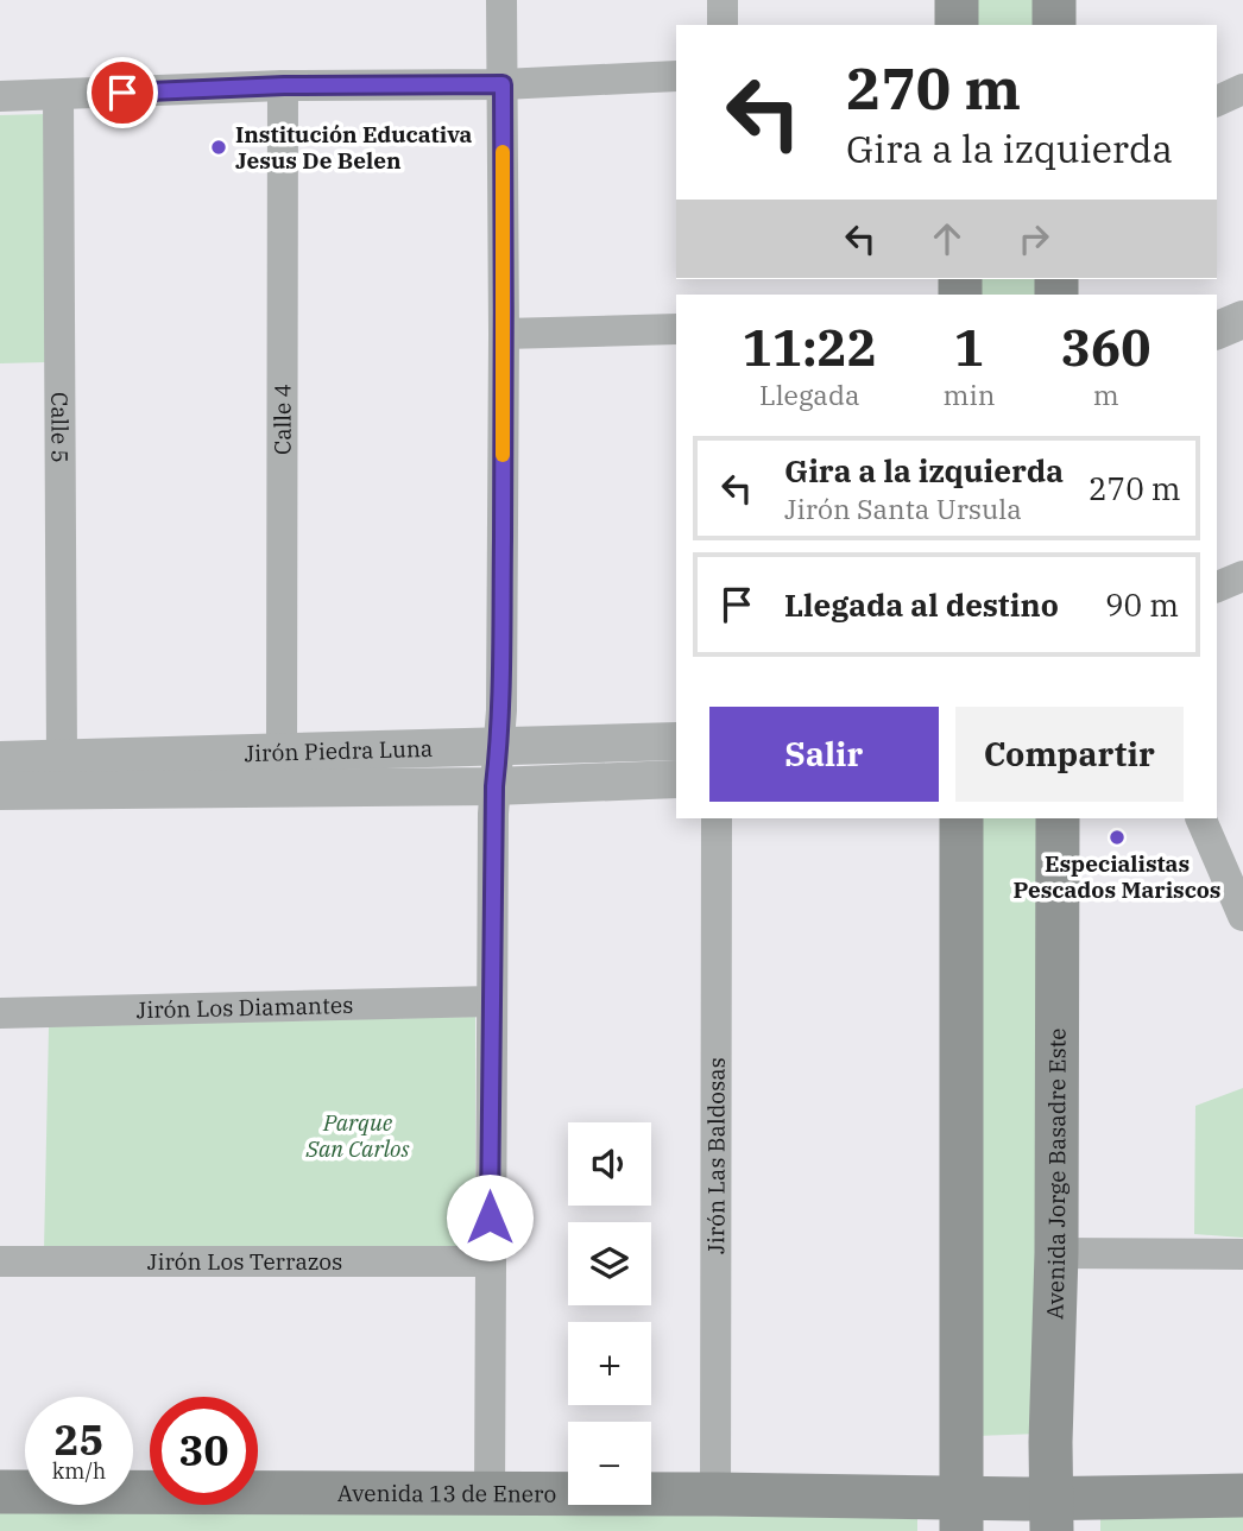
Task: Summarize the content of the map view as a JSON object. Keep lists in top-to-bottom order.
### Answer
{
  "streets": {
    "main road": ["Avenida Jorge Basadre Este", "Avenida 13 de Enero"],
    "street": [
      "Calle 4",
      "Calle 5",
      "Jirón Piedra Luna",
      "Jirón Los Diamantes",
      "Jirón Las Baldosas",
      "Jirón Los Terrazos"
    ]
  },
  "crossings": [
    ["Calle 4", "Jirón Piedra Luna"],
    ["Calle 5", "Jirón Piedra Luna"],
    ["Jirón Las Baldosas", "Avenida 13 de Enero"],
    ["Avenida Jorge Basadre Este", "Avenida 13 de Enero"]
  ],
  "parks": ["Parque San Carlos"],
  "places": ["Institución Educativa Jesus De Belen", "Especialistas Pescados Mariscos"],
  "page": {
    "turn": ["270 m", "Gira a la izquierda"],
    "eta": [
      "11:22",
      "Llegada",
      "1",
      "min",
      "360",
      "m"
    ],
    "list": [
      {
        "name": "Gira a la izquierda",
        "note": "Jirón Santa Ursula",
        "value": "270 m"
      },
      {
        "name": "Llegada al destino",
        "value": "90 m"
      }
    ],
    "buttons": ["Salir", "Compartir"],
    "map_buttons": ["+", "−"],
    "speed": "25 km/h",
    "limit": "30"
  }
}
